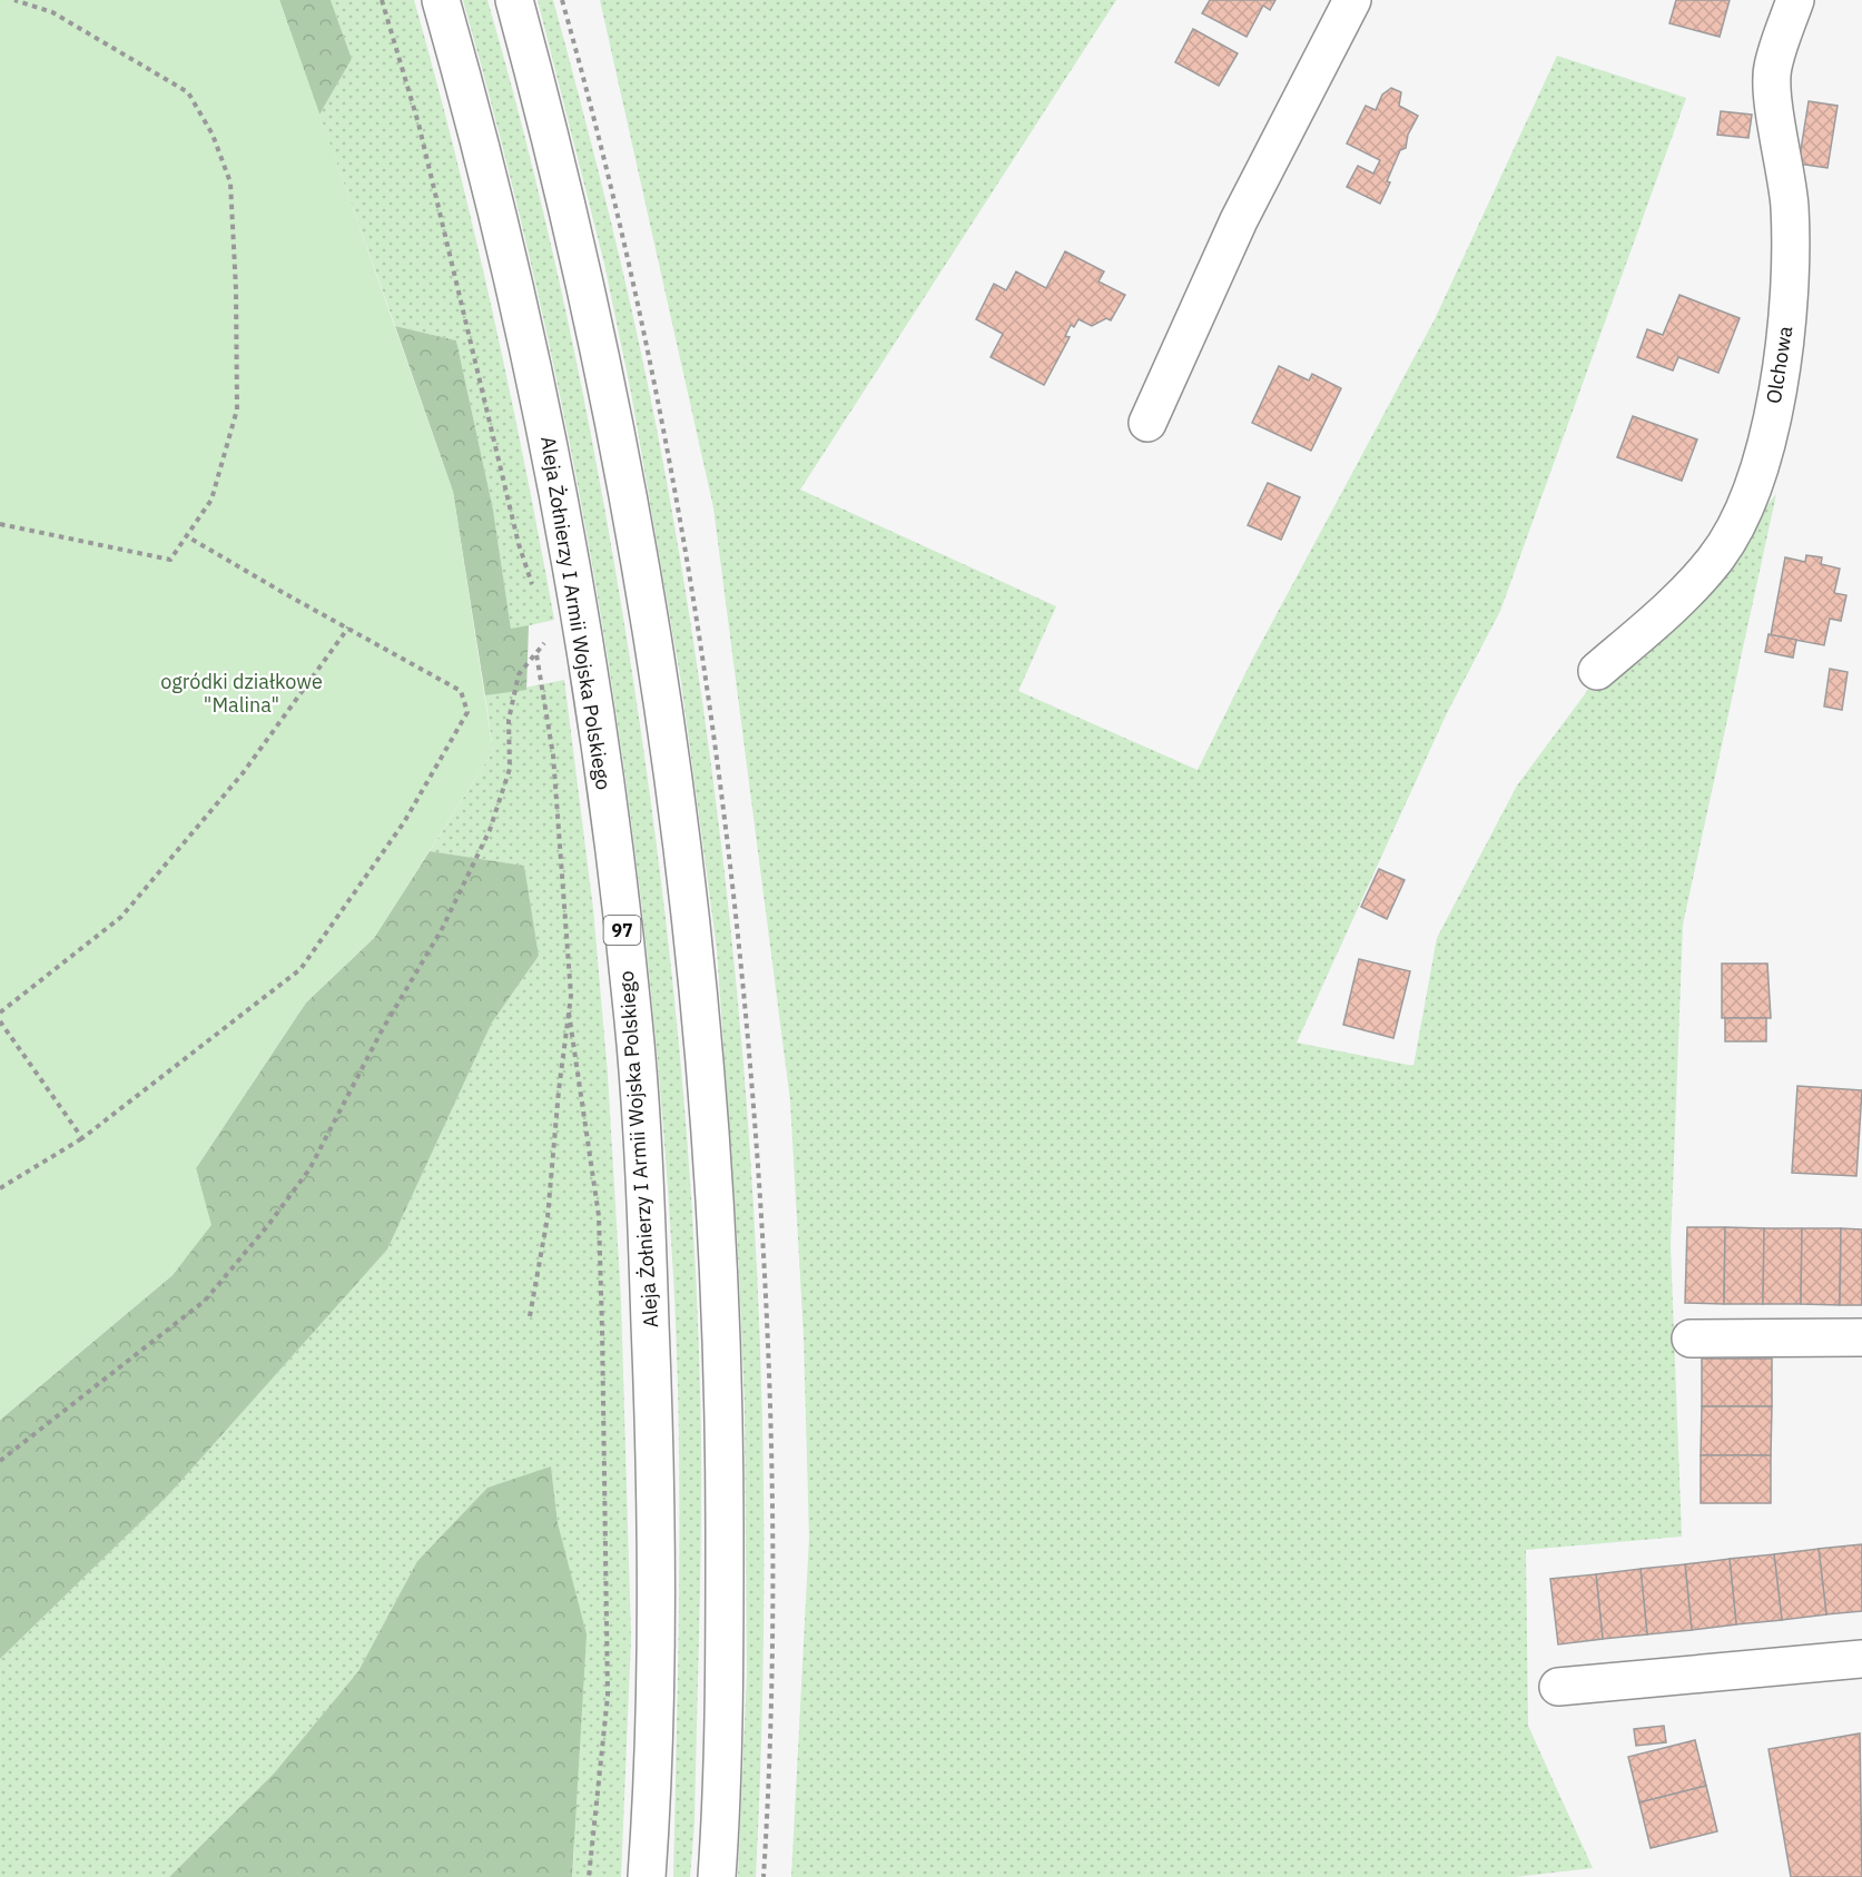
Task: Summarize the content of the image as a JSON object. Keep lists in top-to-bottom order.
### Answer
{
  "streets": {
    "main road": ["Olchowa", "Aleja Żołnierzy I Armii Wojska Polskiego", "97"]
  },
  "parks": ["ogródki działkowe \"Malina\""]
}
